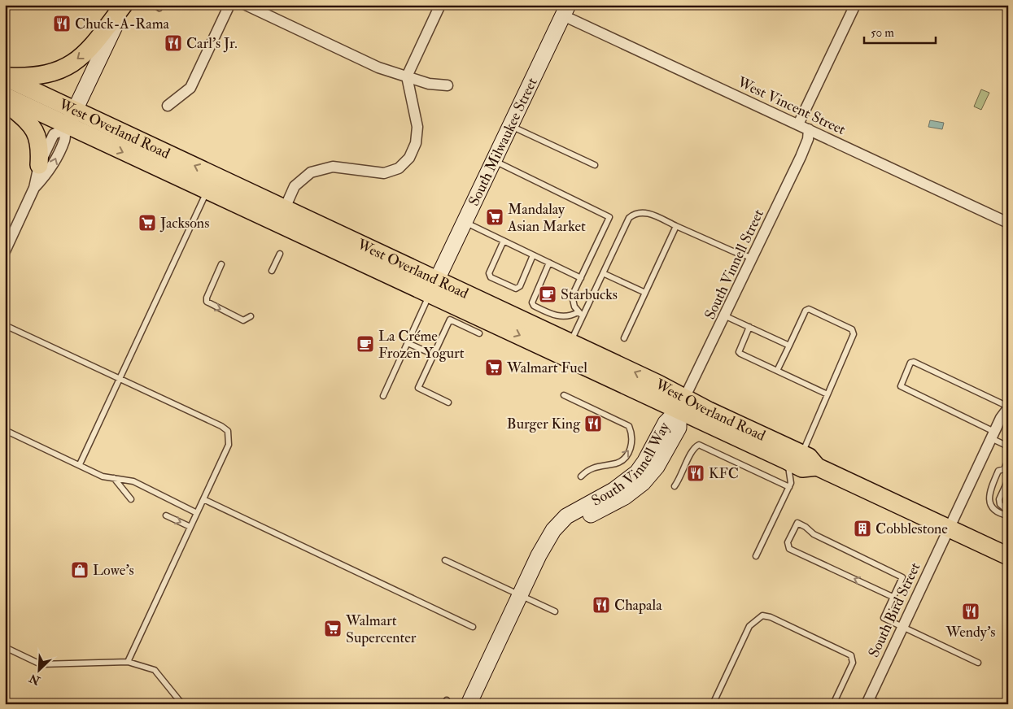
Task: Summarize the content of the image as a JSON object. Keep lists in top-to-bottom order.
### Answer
{
  "streets": {
    "main road": ["West Overland Road"],
    "street": [
      "West Vincent Street",
      "South Milwaukee Street",
      "South Vinnell Street",
      "South Vinnell Way",
      "South Bird Street"
    ]
  },
  "crossings": [
    ["West Vincent Street", "South Milwaukee Street"],
    ["West Vincent Street", "South Vinnell Street"],
    ["West Overland Road", "South Milwaukee Street"],
    ["West Overland Road", "South Vinnell Street"],
    ["West Overland Road", "South Vinnell Way"],
    ["West Overland Road", "South Bird Street"],
    ["South Vinnell Street", "South Vinnell Way"]
  ],
  "places": {
    "restaurant": [
      "Chuck-A-Rama",
      "Carl's Jr.",
      "Burger King",
      "KFC",
      "Chapala",
      "Wendy's"
    ],
    "supermarket": [
      "Mandalay Asian Market",
      "Jacksons",
      "Walmart Fuel",
      "Walmart Supercenter"
    ],
    "cafe": ["Starbucks", "La Créme Frozen Yogurt"],
    "building": ["Cobblestone"],
    "shop": ["Lowe's"]
  },
  "scale_bar": "50 m",
  "north": "bottom left"
}
